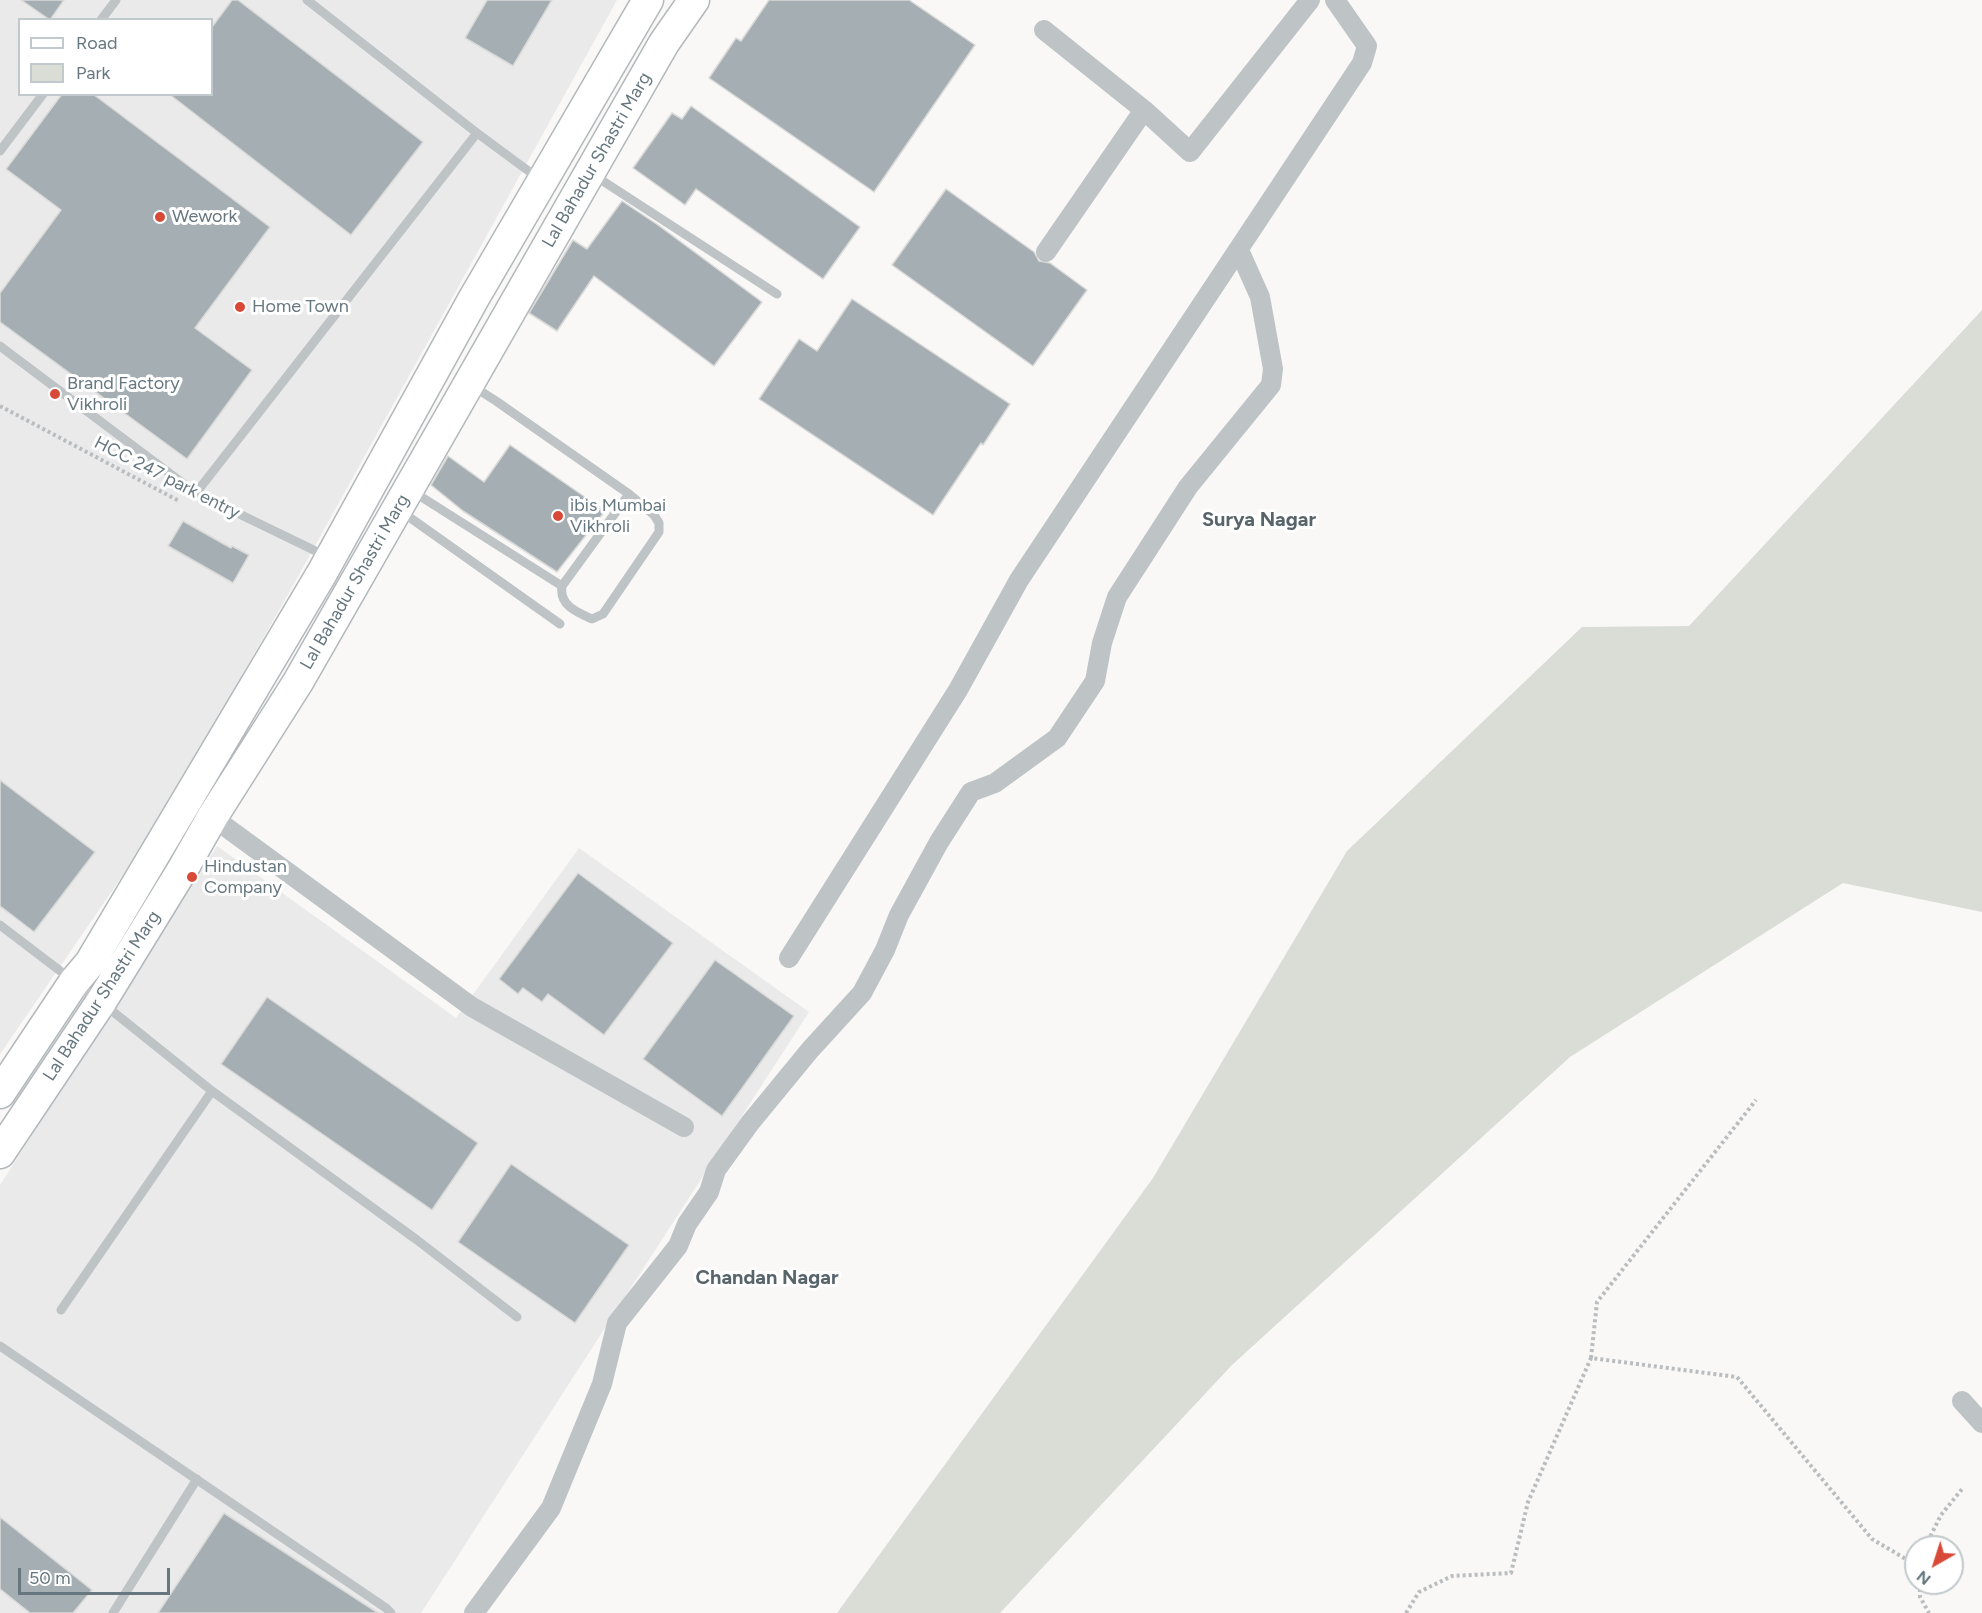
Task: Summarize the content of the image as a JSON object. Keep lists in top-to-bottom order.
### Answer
{
  "streets": {
    "main road": ["Lal Bahadur Shastri Marg"],
    "path": ["HCC 247 park entry"]
  },
  "districts": ["Surya Nagar", "Chandan Nagar"],
  "places": [
    "Wework",
    "Home Town",
    "Brand Factory Vikhroli",
    "ibis Mumbai Vikhroli",
    "Hindustan Company"
  ],
  "legend": ["Road", "Park"],
  "scale_bar": "50 m",
  "north": "bottom left"
}
